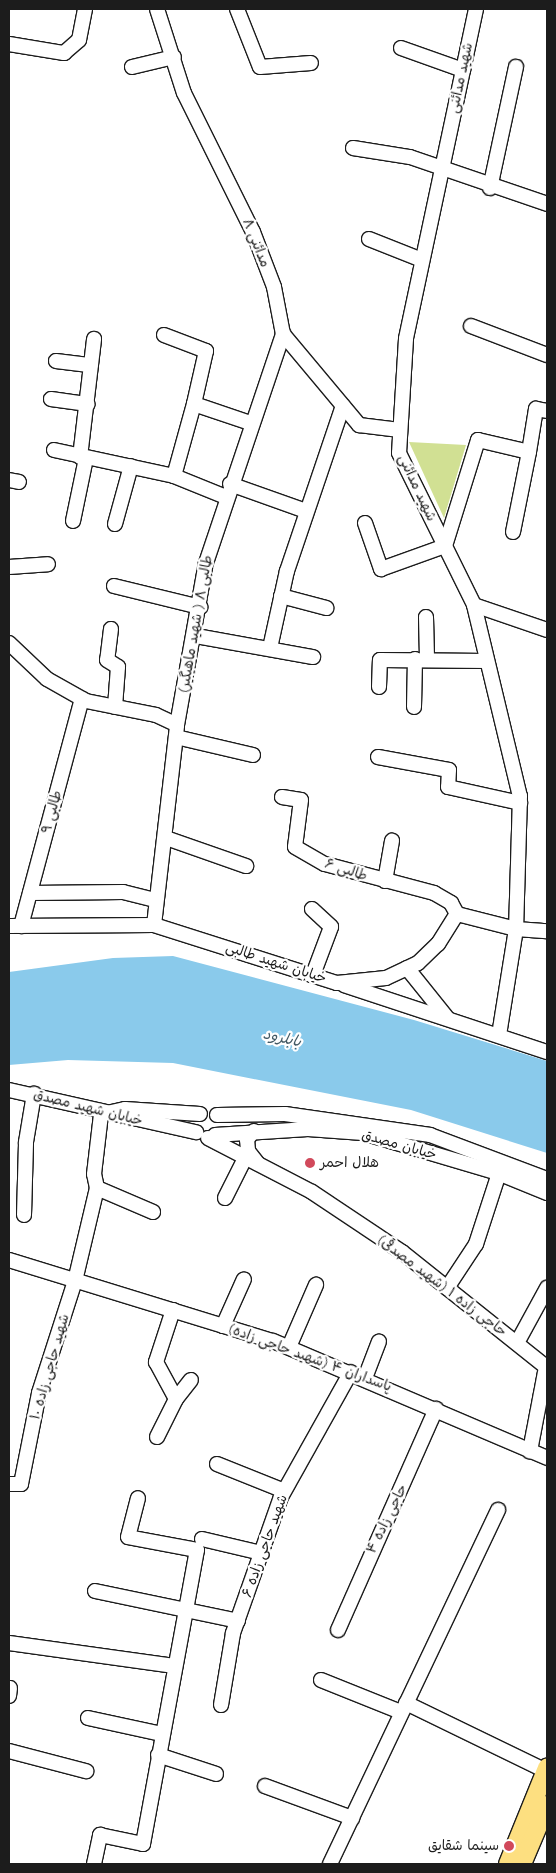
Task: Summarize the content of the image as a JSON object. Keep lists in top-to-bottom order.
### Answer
{
  "streets": {
    "street": [
      "شهید مدائنی",
      "مدائنی ۸",
      "طالبی ۸ ( شهید ماهیگیر)",
      "طالبی ۹",
      "طالبی ۶",
      "خیابان شهید طالبی",
      "خیابان شهید مصدق",
      "خیابان مصدق",
      "حاجی زاده ۱ (شهید مصدقی)",
      "پاسداران ۴ (شهید حاجی زاده)",
      "شهید حاجی زاده ۱۰",
      "حاجی زاده ۴",
      "شهید حاجی زاده ۶"
    ]
  },
  "crossings": [
    ["شهید مدائنی", "مدائنی ۸"],
    ["مدائنی ۸", "طالبی ۸ ( شهید ماهیگیر)"],
    ["طالبی ۸ ( شهید ماهیگیر)", "خیابان شهید طالبی"],
    ["طالبی ۹", "خیابان شهید طالبی"],
    ["طالبی ۶", "خیابان شهید طالبی"],
    ["خیابان شهید مصدق", "خیابان مصدق"],
    ["خیابان شهید مصدق", "حاجی زاده ۱ (شهید مصدقی)"],
    ["خیابان شهید مصدق", "شهید حاجی زاده ۱۰"],
    ["خیابان مصدق", "حاجی زاده ۱ (شهید مصدقی)"],
    ["خیابان مصدق", "شهید حاجی زاده ۱۰"],
    ["حاجی زاده ۱ (شهید مصدقی)", "پاسداران ۴ (شهید حاجی زاده)"],
    ["پاسداران ۴ (شهید حاجی زاده)", "شهید حاجی زاده ۱۰"],
    ["پاسداران ۴ (شهید حاجی زاده)", "حاجی زاده ۴"],
    ["پاسداران ۴ (شهید حاجی زاده)", "شهید حاجی زاده ۶"]
  ],
  "water": ["بابلرود"],
  "places": ["هلال احمر", "سینما شقایق"]
}
